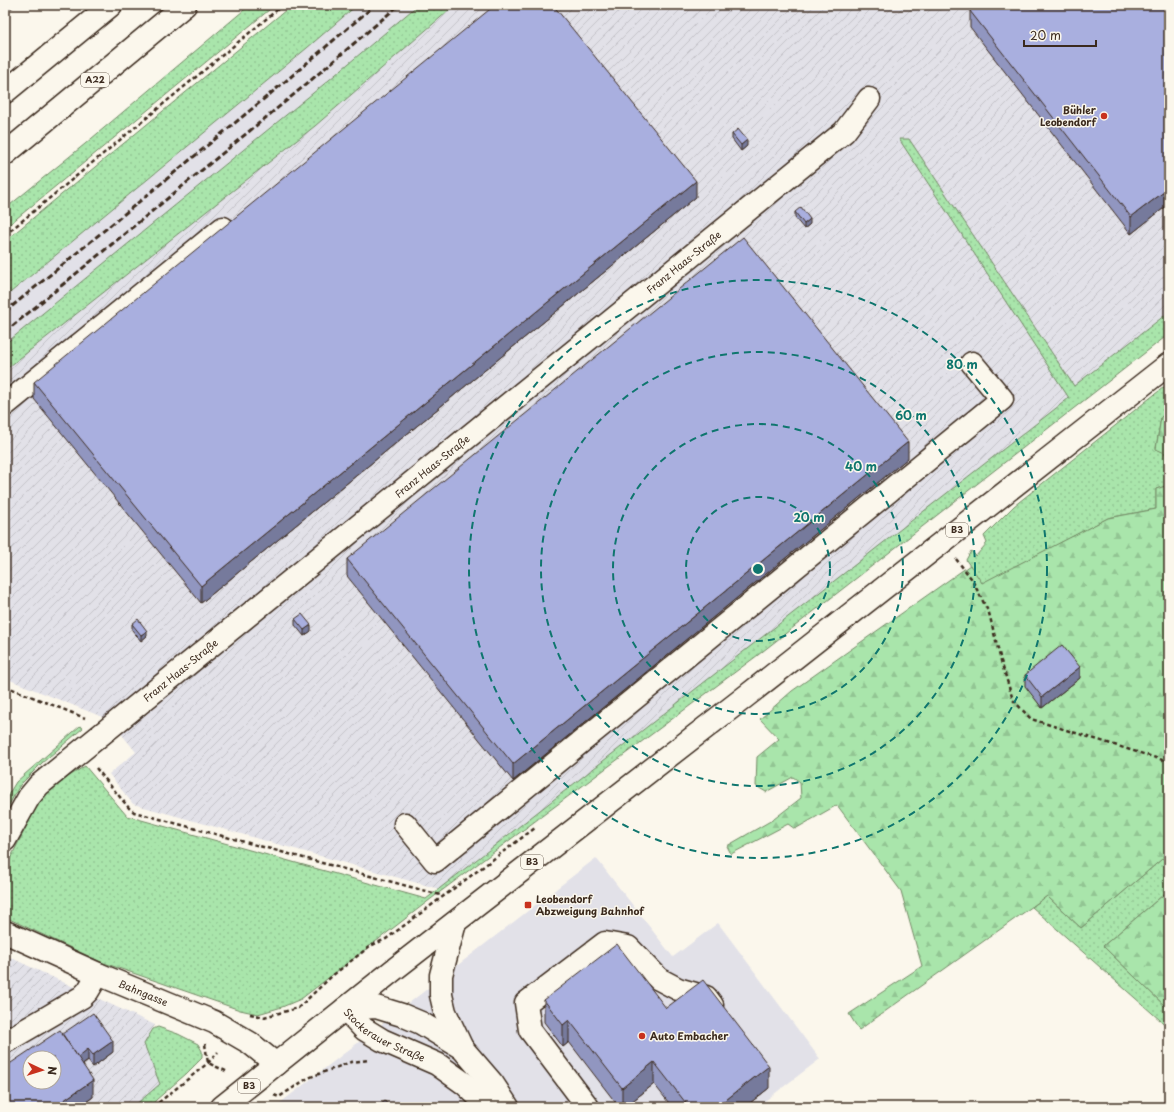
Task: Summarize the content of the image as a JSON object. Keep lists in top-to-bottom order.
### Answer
{
  "streets": {
    "main road": [
      "A22",
      "Franz Haas-Straße",
      "B3",
      "Bahngasse",
      "Stockerauer Straße"
    ]
  },
  "crossings": [
    ["B3", "Bahngasse"],
    ["B3", "Stockerauer Straße"]
  ],
  "places": {
    "other": ["Bühler Leobendorf", "Auto Embacher"],
    "transit": ["Leobendorf Abzweigung Bahnhof"]
  },
  "scale_bar": "20 m",
  "north": "right",
  "rings": [
    "80 m",
    "60 m",
    "40 m",
    "20 m"
  ]
}
